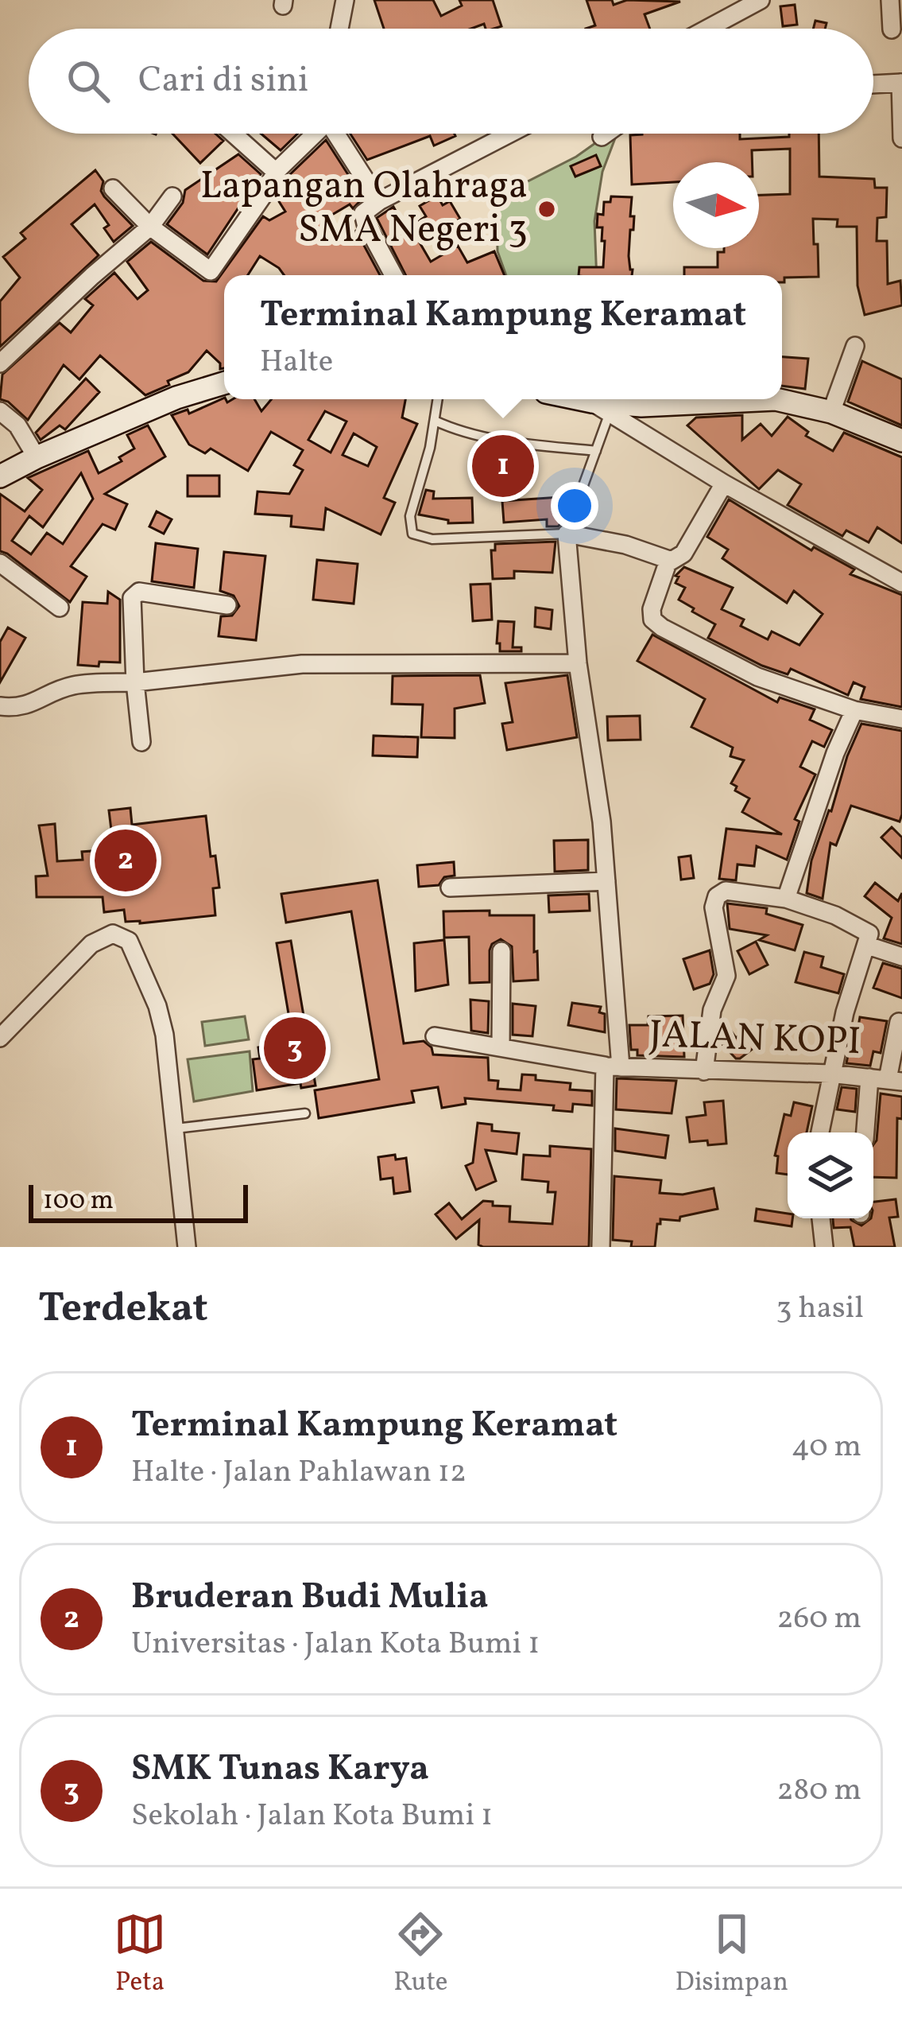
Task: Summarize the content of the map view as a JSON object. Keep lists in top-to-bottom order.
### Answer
{
  "streets": {
    "street": ["JALAN KOPI"]
  },
  "places": ["Lapangan Olahraga SMA Negeri 3"],
  "scale_bar": "100 m",
  "north": "right",
  "page": {
    "search": "Cari di sini",
    "popup": ["Terminal Kampung Keramat", "Halte"],
    "pins": ["1", "2", "3"],
    "scale": "100 m",
    "heading": ["Terdekat", "3 hasil"],
    "list": [
      {
        "mark": "1",
        "name": "Terminal Kampung Keramat",
        "note": "Halte · Jalan Pahlawan 12",
        "value": "40 m"
      },
      {
        "mark": "2",
        "name": "Bruderan Budi Mulia",
        "note": "Universitas · Jalan Kota Bumi 1",
        "value": "260 m"
      },
      {
        "mark": "3",
        "name": "SMK Tunas Karya",
        "note": "Sekolah · Jalan Kota Bumi 1",
        "value": "280 m"
      }
    ],
    "nav": ["Peta", "Rute", "Disimpan"]
  }
}
